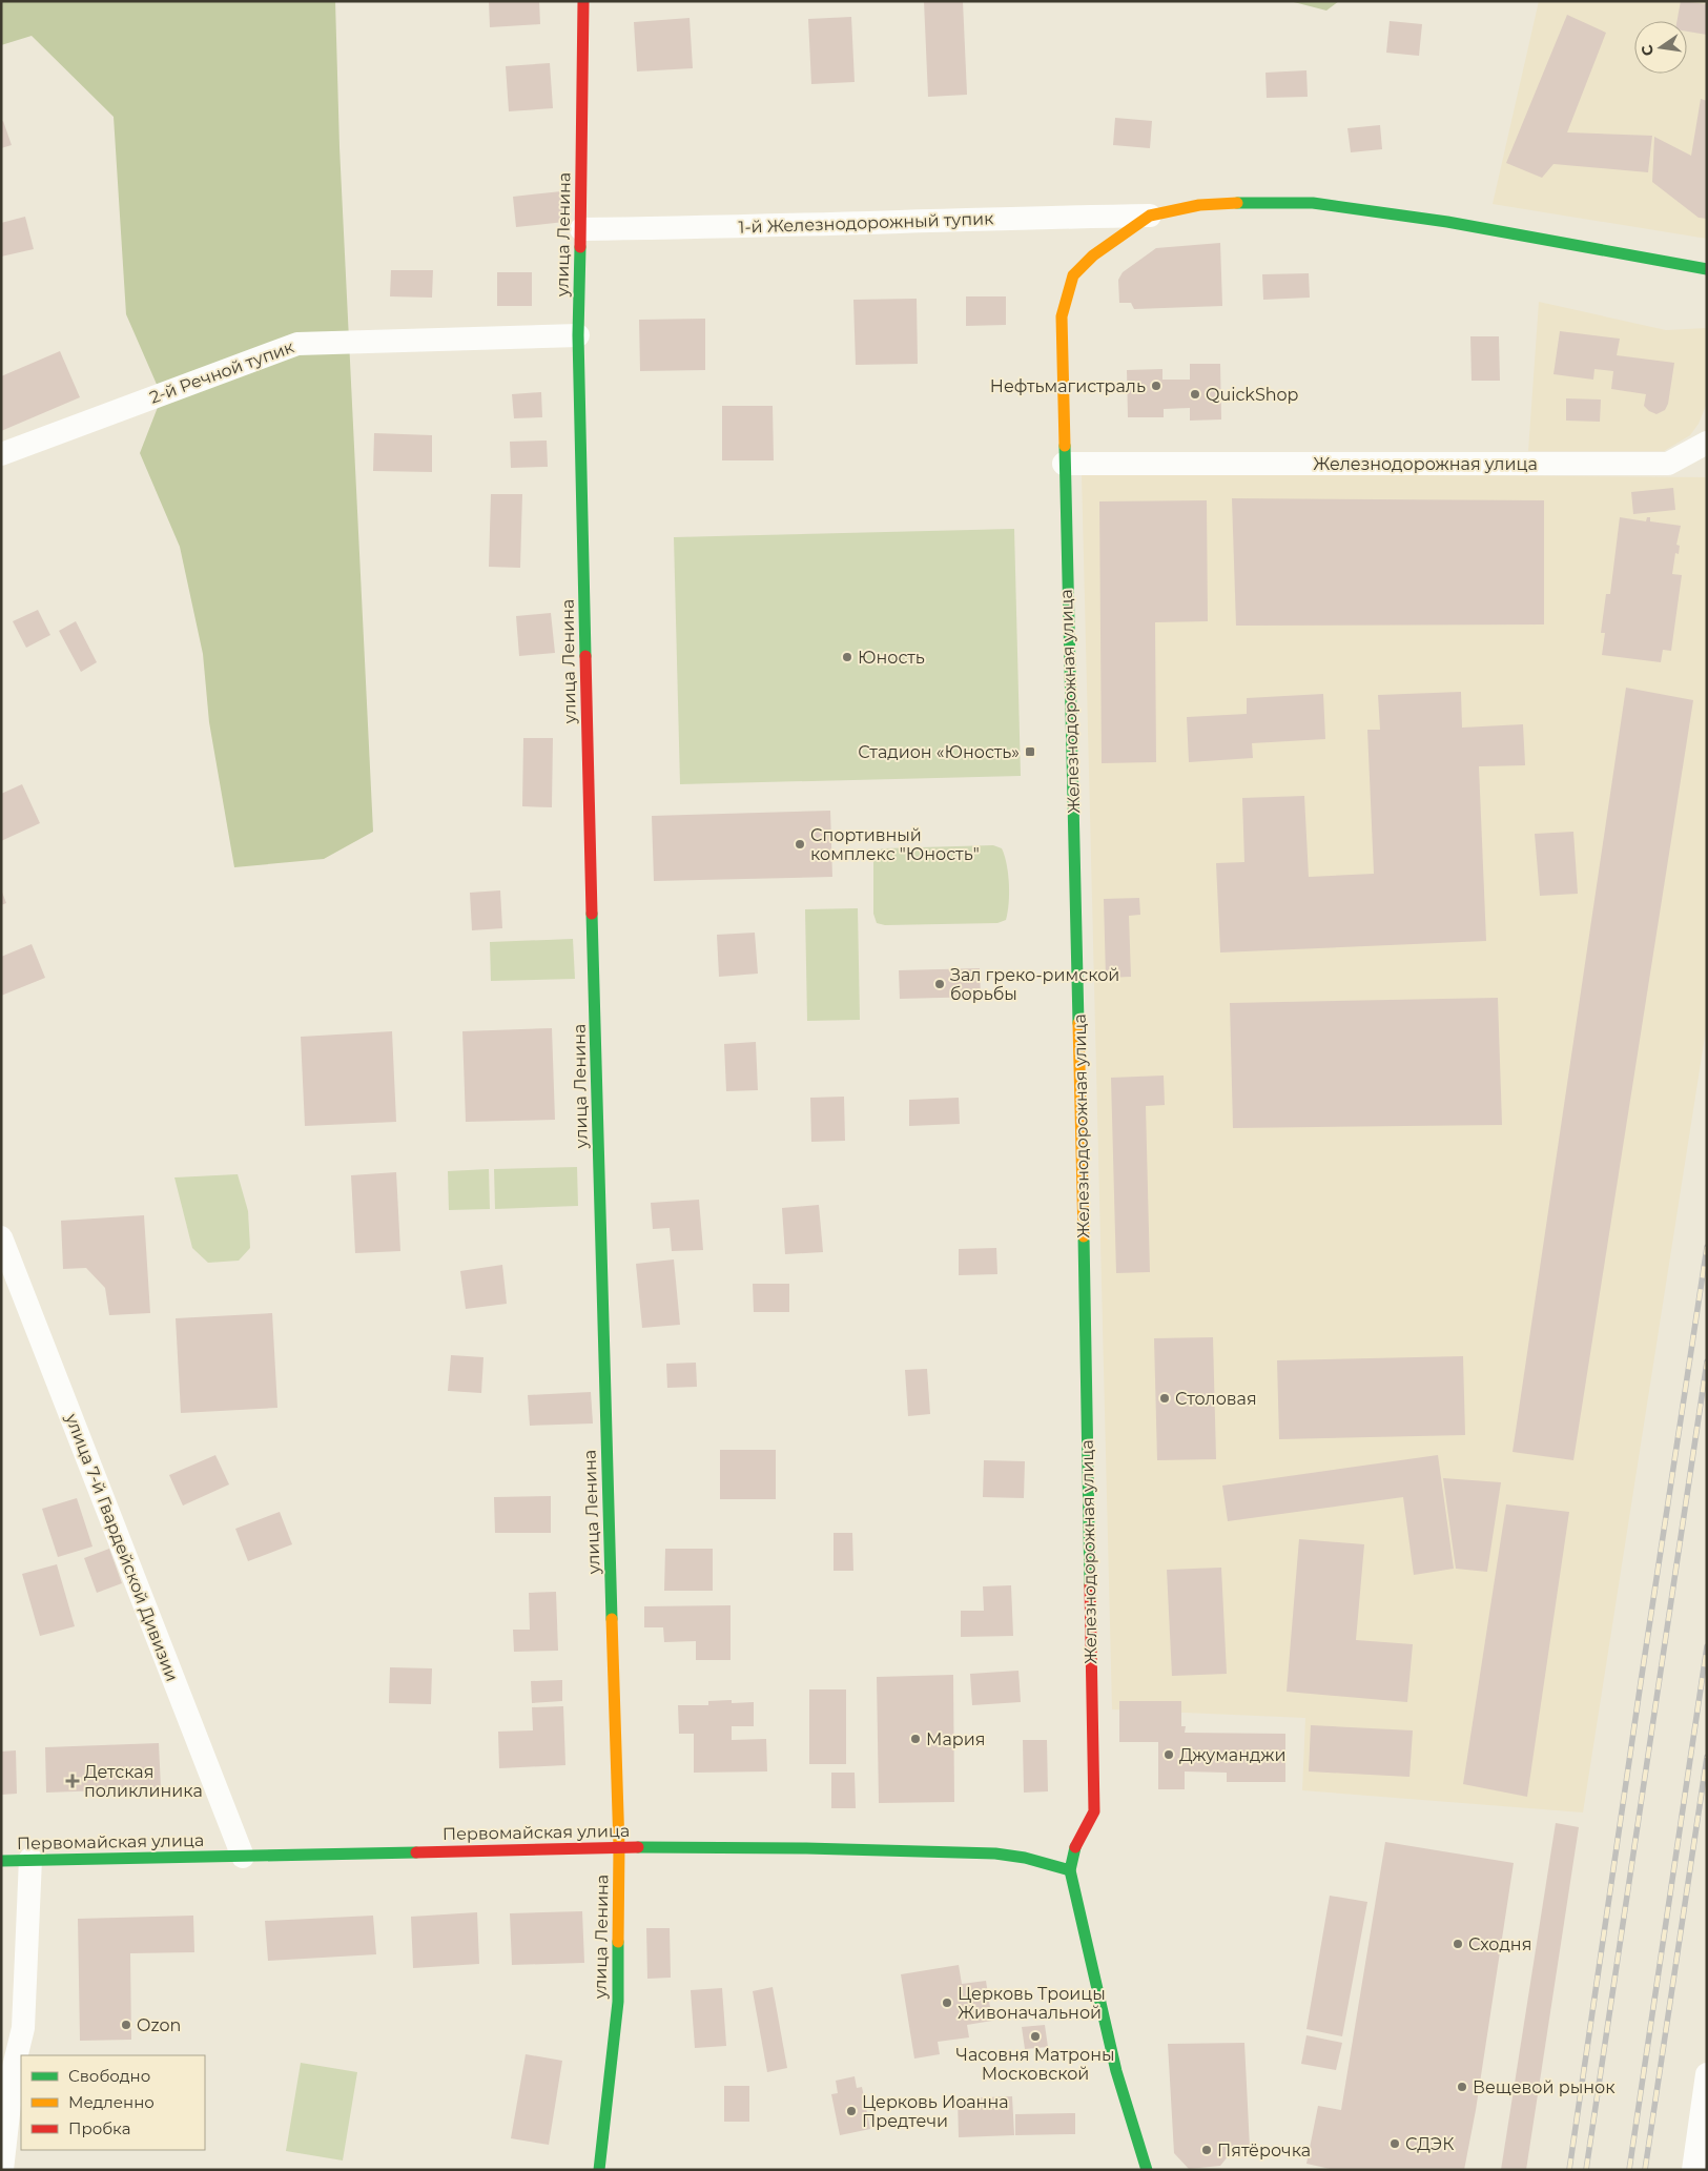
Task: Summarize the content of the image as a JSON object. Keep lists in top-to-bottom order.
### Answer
{
  "streets": {
    "main road": ["улица Ленина", "Железнодорожная улица", "Первомайская улица"],
    "street": ["1-й Железнодорожный тупик", "2-й Речной тупик", "улица 7-й Гвардейской Дивизии"]
  },
  "crossings": [
    ["1-й Железнодорожный тупик", "улица Ленина"],
    ["улица Ленина", "2-й Речной тупик"],
    ["улица Ленина", "Первомайская улица"],
    ["Железнодорожная улица", "Первомайская улица"],
    ["улица 7-й Гвардейской Дивизии", "Первомайская улица"]
  ],
  "places": {
    "other": [
      "Нефтьмагистраль",
      "QuickShop",
      "Юность",
      "Спортивный комплекс \"Юность\"",
      "Зал греко-римской борьбы",
      "Столовая",
      "Мария",
      "Джуманджи",
      "Сходня",
      "Церковь Троицы Живоначальной",
      "Ozon",
      "Часовня Матроны Московской",
      "Вещевой рынок",
      "Церковь Иоанна Предтечи",
      "СДЭК",
      "Пятёрочка"
    ],
    "transit": ["Стадион «Юность»"],
    "health": ["Детская поликлиника"]
  },
  "legend": ["Свободно", "Медленно", "Пробка"],
  "north": "left"
}
